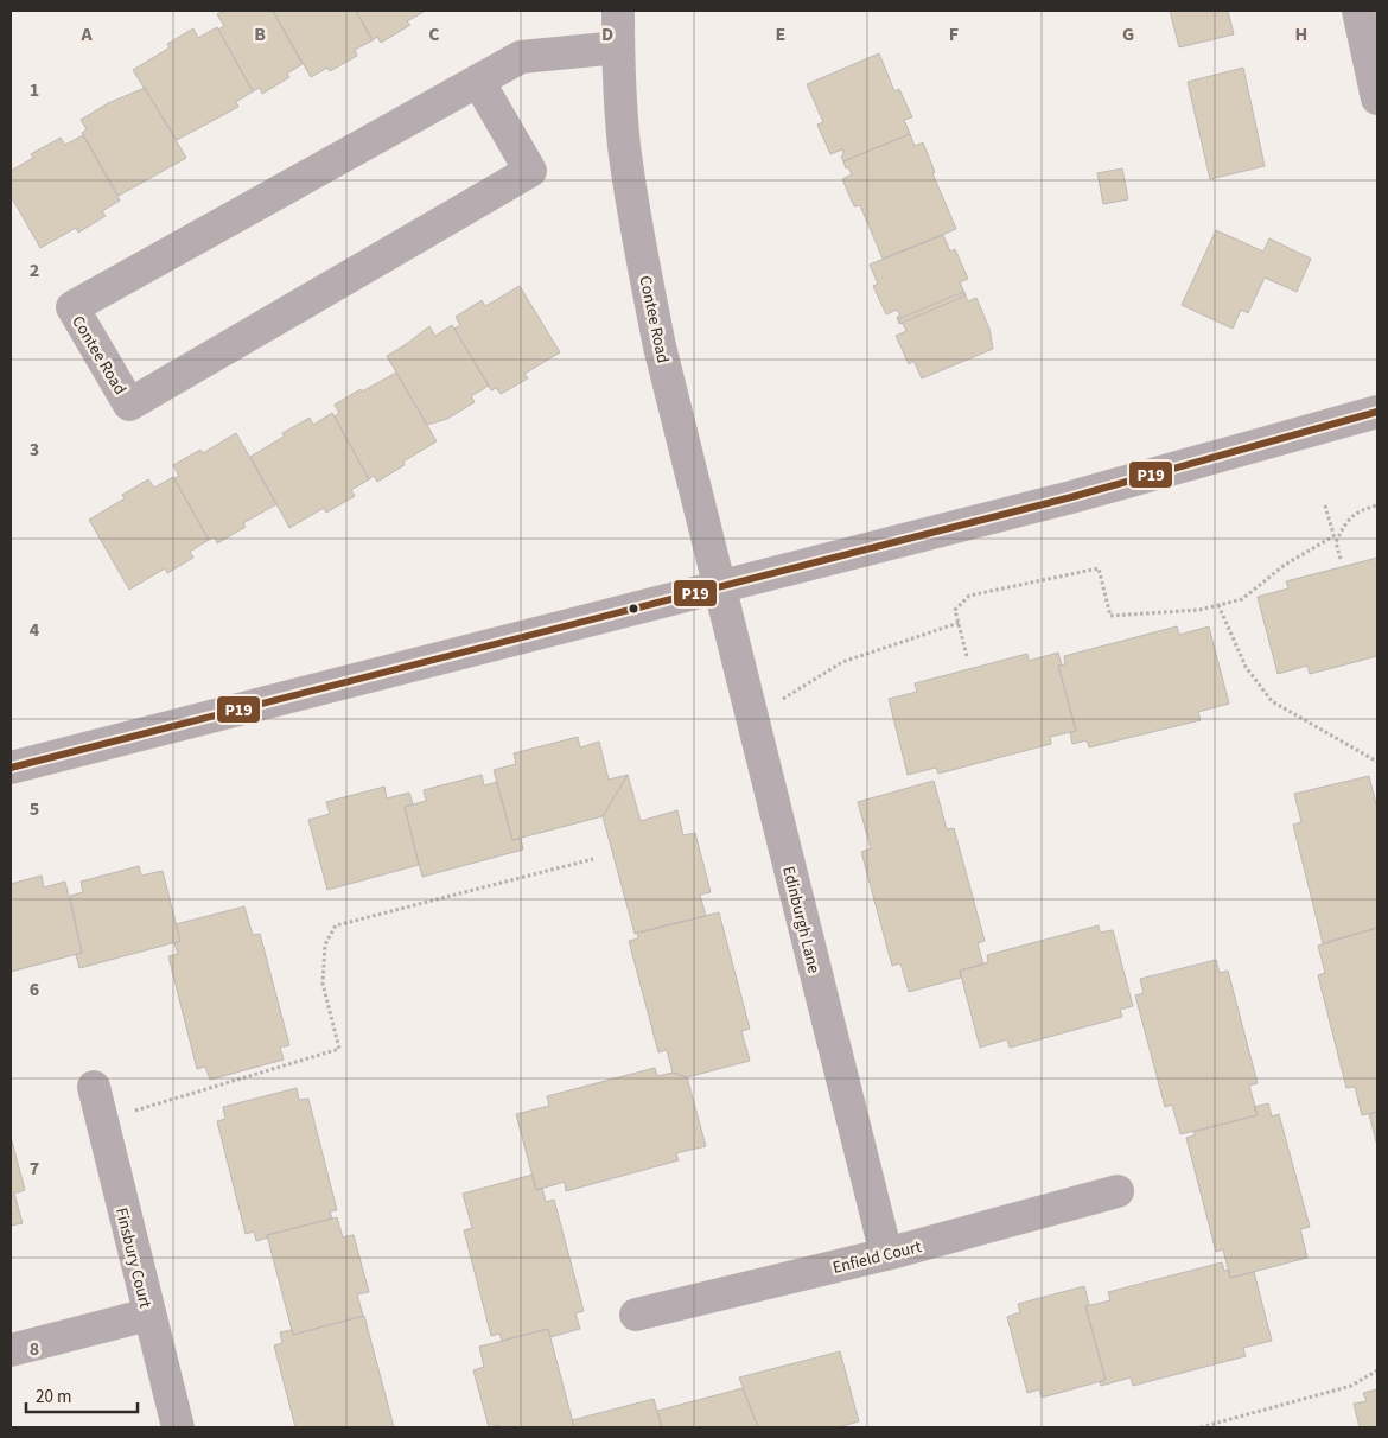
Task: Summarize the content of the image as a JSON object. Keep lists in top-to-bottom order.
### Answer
{
  "streets": {
    "street": [
      "Contee Road",
      "Edinburgh Lane",
      "Enfield Court",
      "Finsbury Court"
    ]
  },
  "crossings": [
    ["Contee Road", "Edinburgh Lane"],
    ["Edinburgh Lane", "Enfield Court"]
  ],
  "lines": ["transit line P19"],
  "scale_bar": "20 m",
  "grid": {
    "columns": [
      "A",
      "B",
      "C",
      "D",
      "E",
      "F",
      "G",
      "H"
    ],
    "rows": [
      "1",
      "2",
      "3",
      "4",
      "5",
      "6",
      "7",
      "8"
    ]
  }
}
